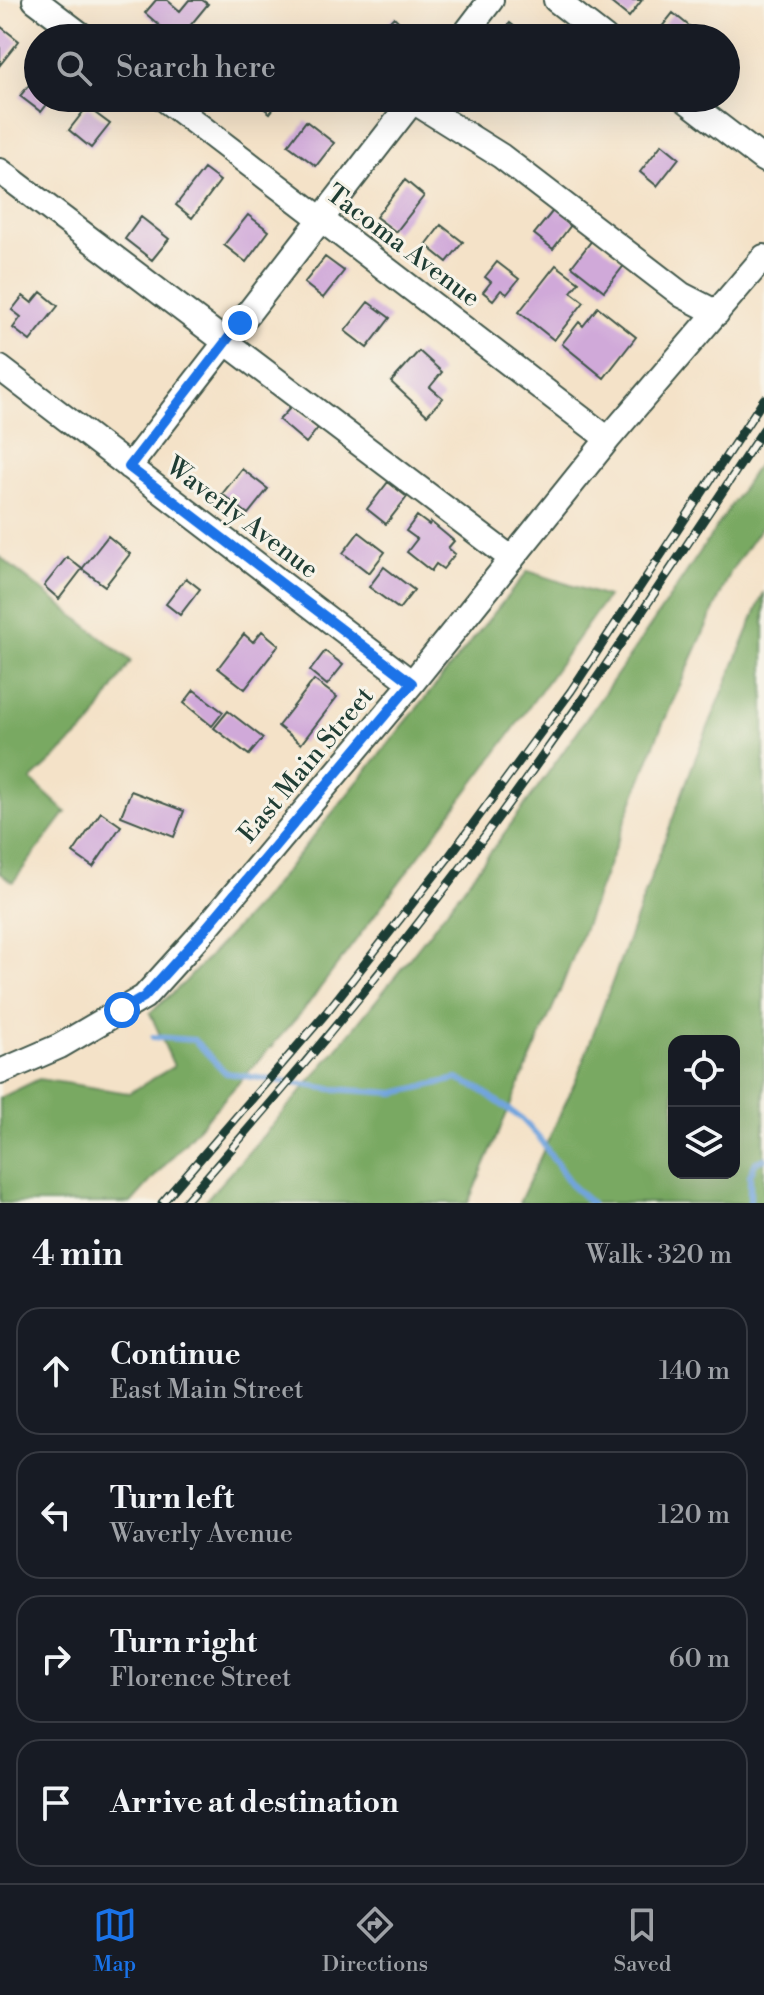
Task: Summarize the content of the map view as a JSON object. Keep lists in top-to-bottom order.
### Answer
{
  "streets": {
    "street": ["Tacoma Avenue", "Waverly Avenue", "East Main Street"]
  },
  "crossings": [
    ["Tacoma Avenue", "East Main Street"],
    ["Waverly Avenue", "East Main Street"]
  ],
  "page": {
    "search": "Search here",
    "heading": ["4 min", "Walk · 320 m"],
    "list": [
      ["Continue", "East Main Street", "140 m"],
      ["Turn left", "Waverly Avenue", "120 m"],
      ["Turn right", "Florence Street", "60 m"],
      "Arrive at destination"
    ],
    "nav": ["Map", "Directions", "Saved"]
  }
}
